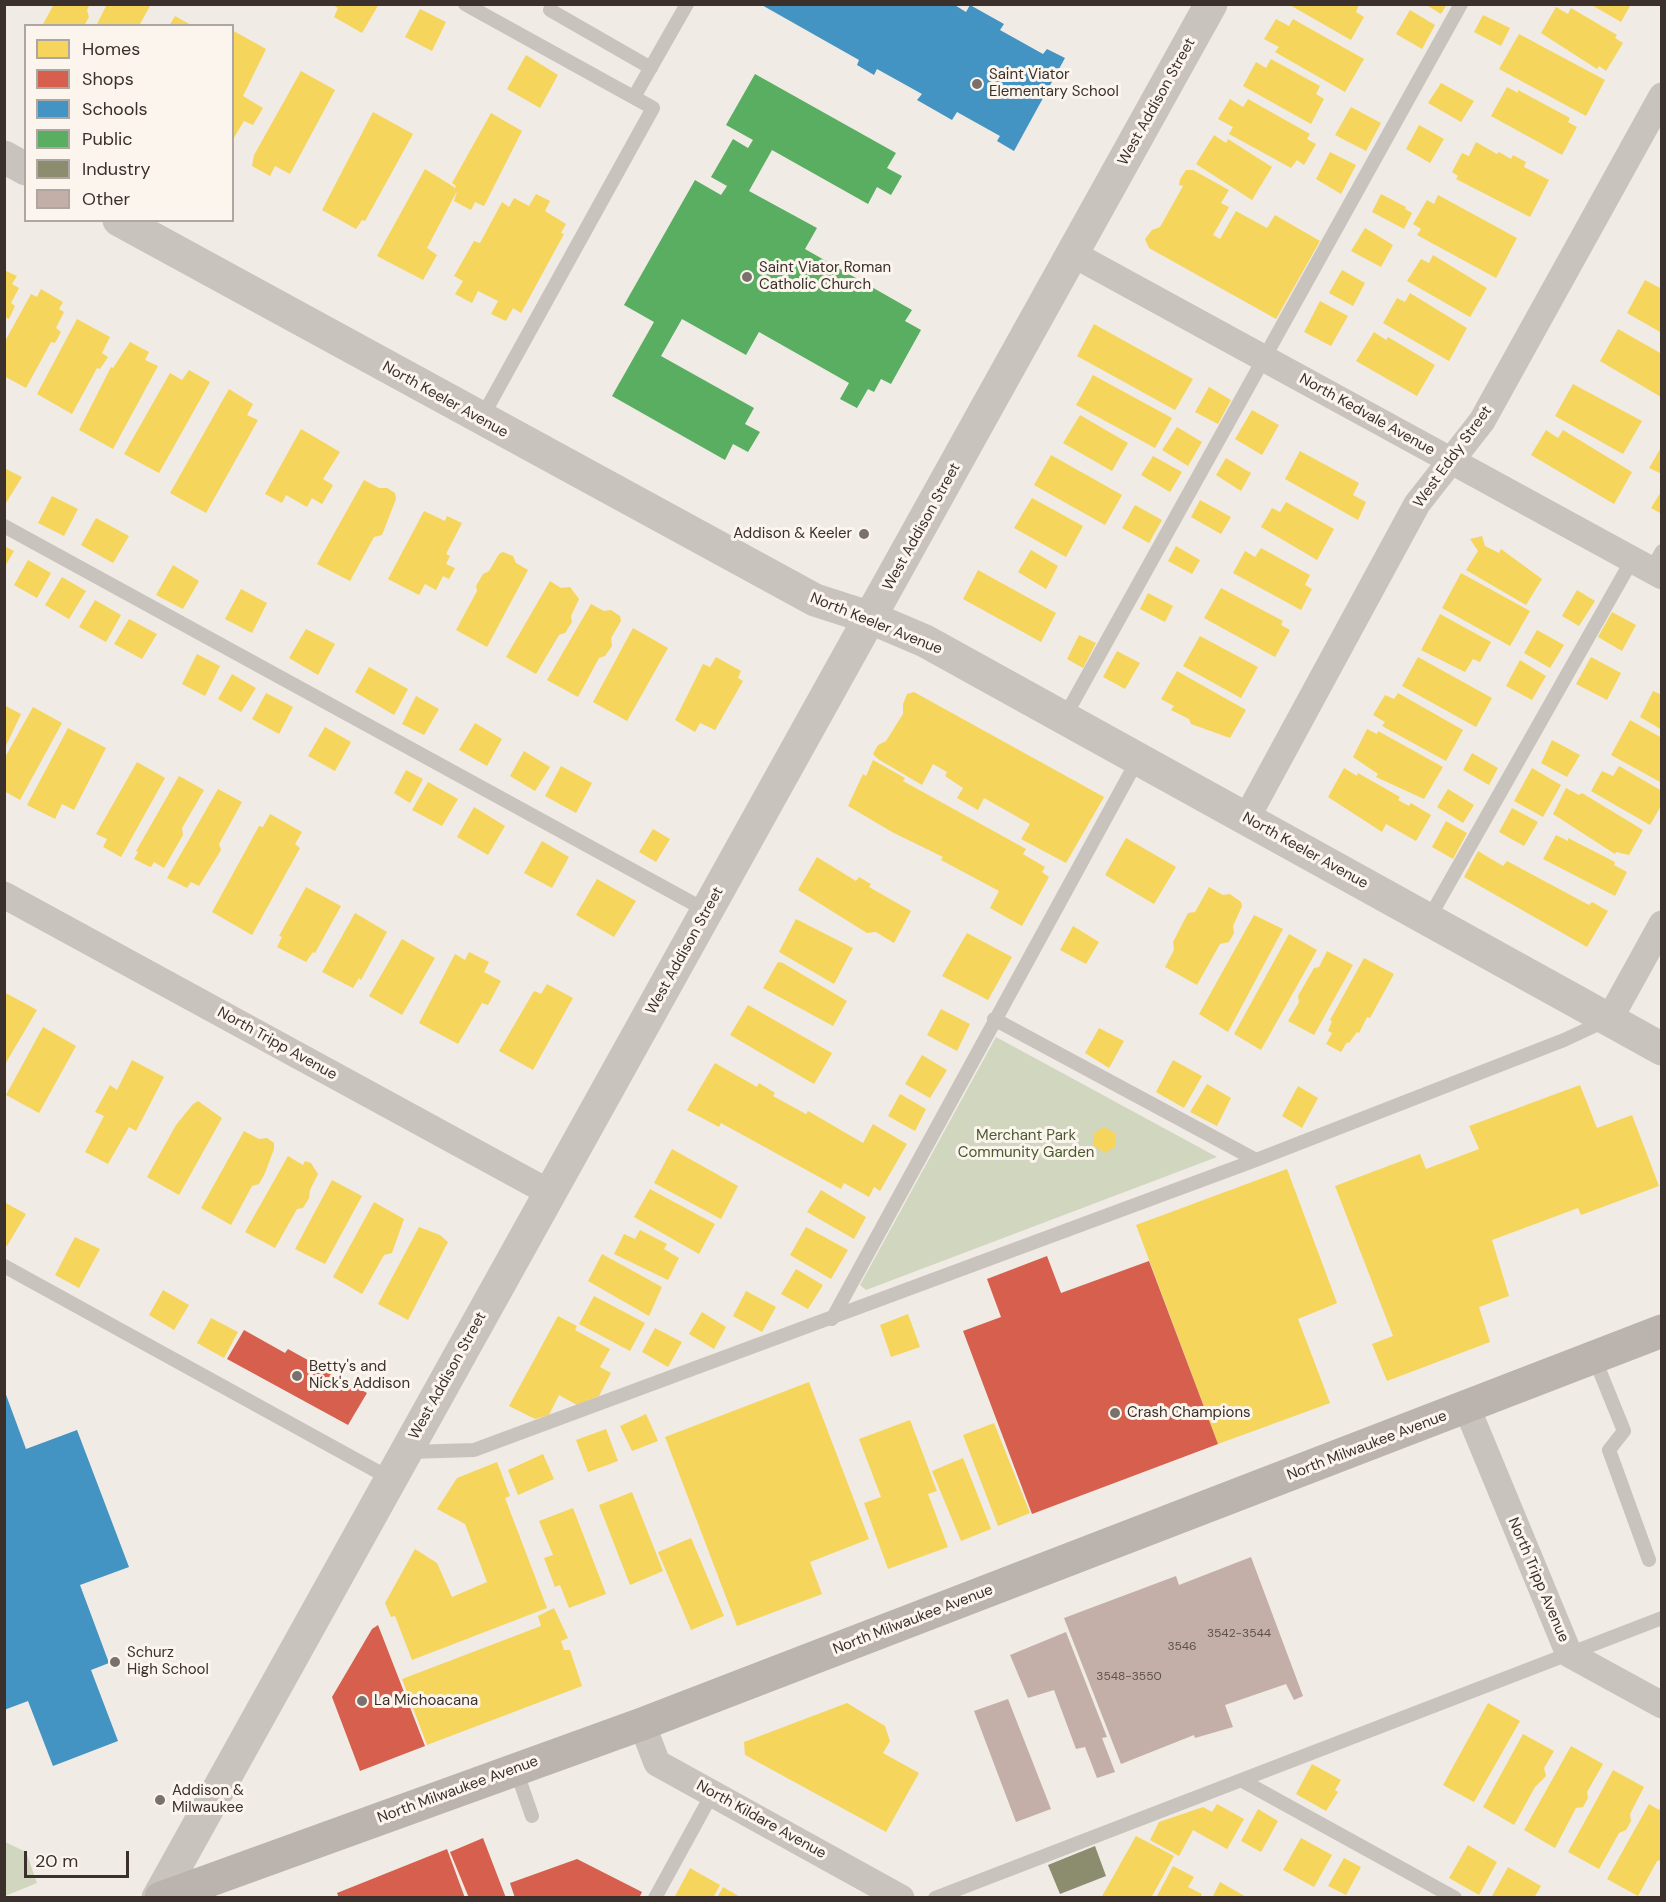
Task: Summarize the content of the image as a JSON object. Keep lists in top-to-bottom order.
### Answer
{
  "streets": {
    "main road": ["North Milwaukee Avenue"],
    "street": [
      "West Addison Street",
      "North Keeler Avenue",
      "North Kedvale Avenue",
      "West Eddy Street",
      "North Tripp Avenue",
      "North Kildare Avenue"
    ]
  },
  "crossings": [
    ["West Addison Street", "North Keeler Avenue"],
    ["West Addison Street", "North Kedvale Avenue"],
    ["West Addison Street", "North Tripp Avenue"],
    ["West Addison Street", "North Milwaukee Avenue"],
    ["North Keeler Avenue", "West Eddy Street"],
    ["North Kedvale Avenue", "West Eddy Street"],
    ["North Tripp Avenue", "North Milwaukee Avenue"],
    ["North Milwaukee Avenue", "North Kildare Avenue"]
  ],
  "parks": ["Merchant Park Community Garden"],
  "places": [
    "Saint Viator Elementary School",
    "Saint Viator Roman Catholic Church",
    "Addison & Keeler",
    "Betty's and Nick's Addison",
    "Crash Champions",
    "Schurz High School",
    "La Michoacana",
    "Addison & Milwaukee"
  ],
  "house_numbers": ["3542-3544", "3546", "3548-3550"],
  "legend": [
    "Homes",
    "Shops",
    "Schools",
    "Public",
    "Industry",
    "Other"
  ],
  "scale_bar": "20 m"
}
